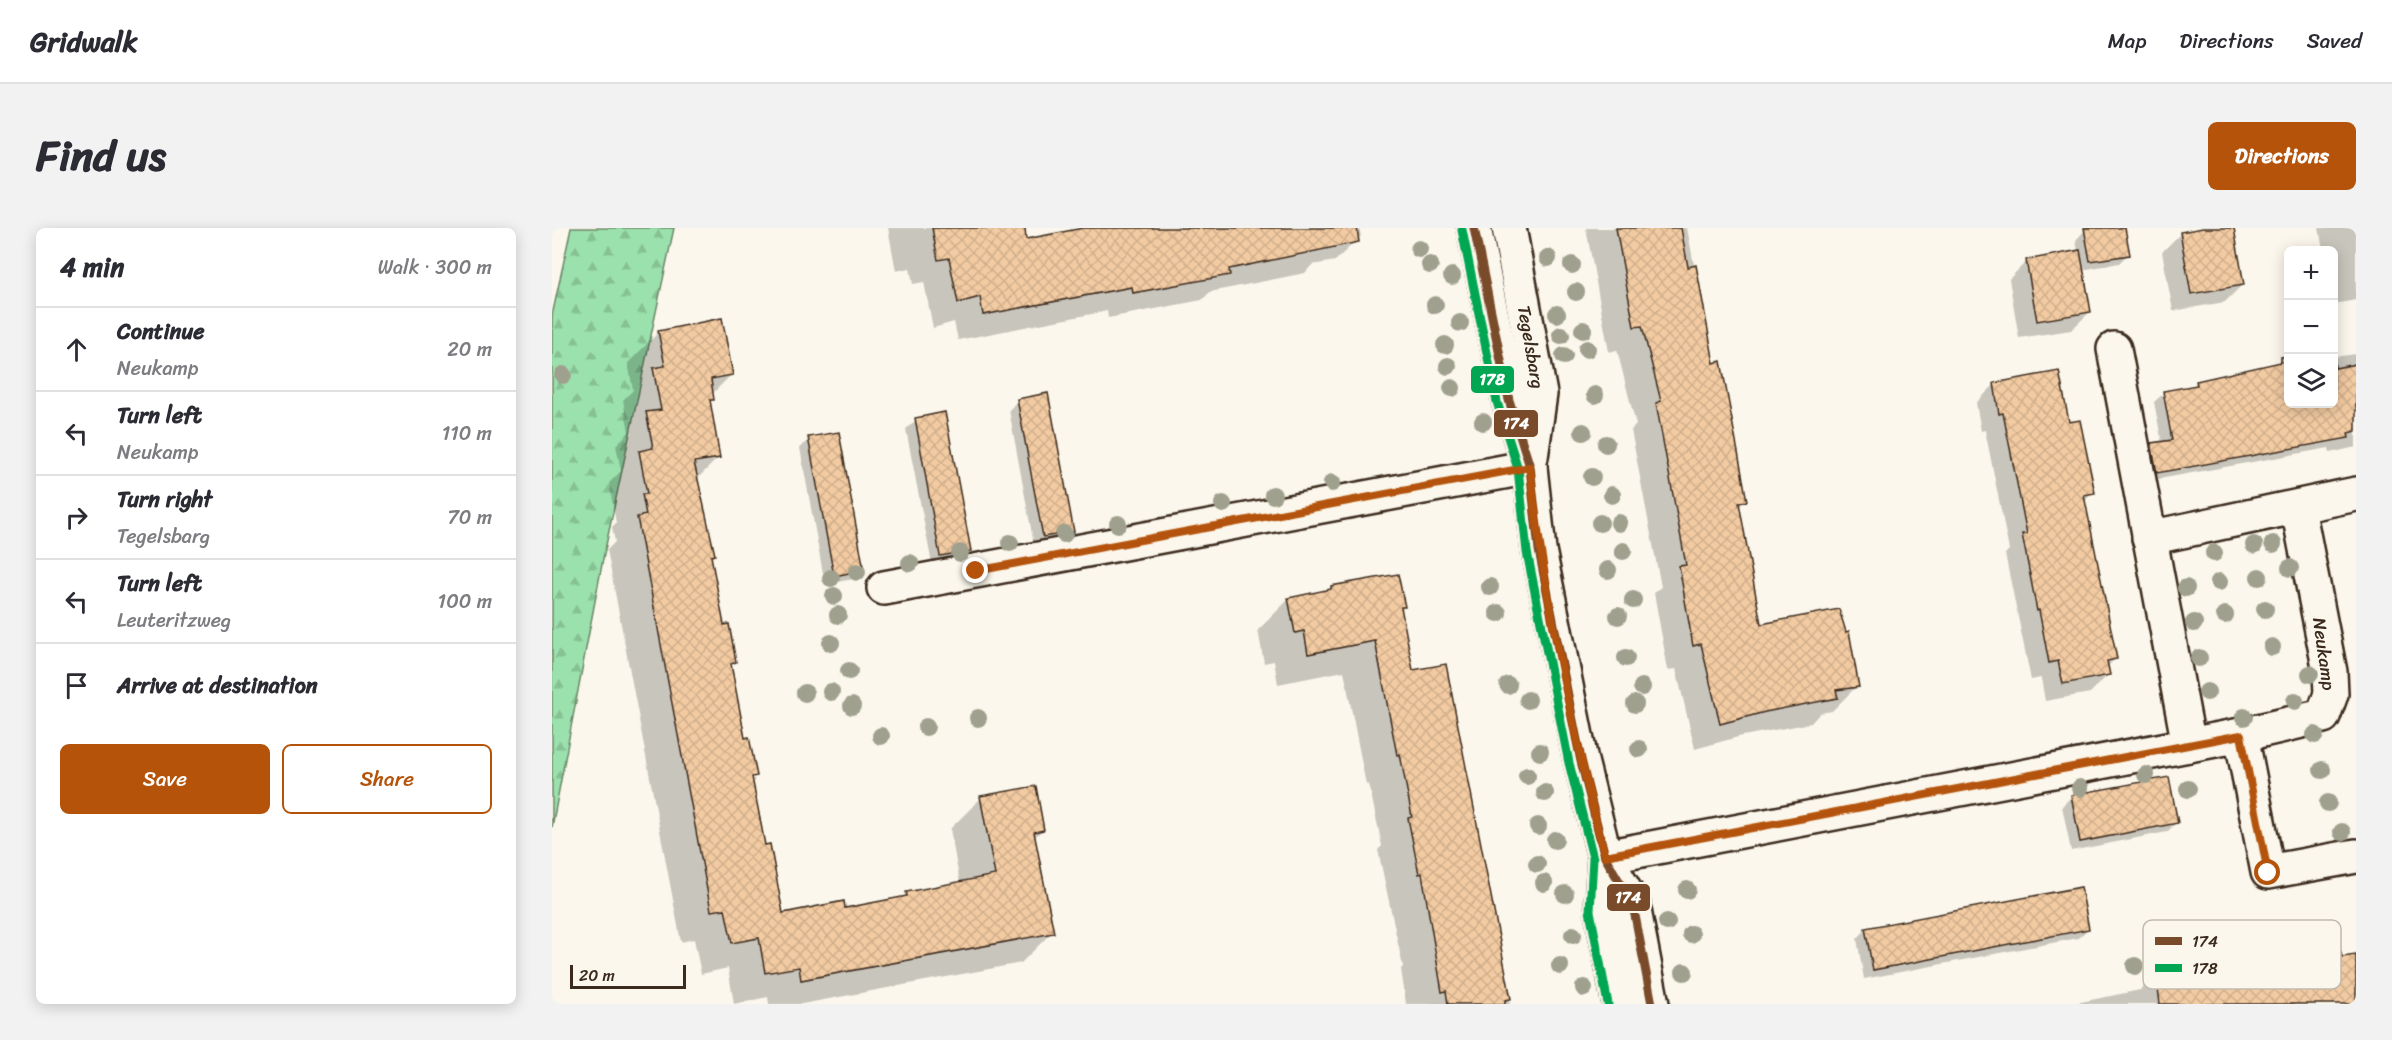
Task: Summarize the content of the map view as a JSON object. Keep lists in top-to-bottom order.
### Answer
{
  "streets": {
    "street": ["Tegelsbarg", "Neukamp"]
  },
  "crossings": [
    ["Tegelsbarg", "Neukamp"]
  ],
  "lines": ["transit line 174", "transit line 178"],
  "legend": ["174", "178"],
  "scale_bar": "20 m",
  "page": {
    "header": "Gridwalk",
    "nav": ["Map", "Directions", "Saved"],
    "title": "Find us",
    "buttons": [
      "Directions",
      ["Save", "Share"]
    ],
    "heading": ["4 min", "Walk · 300 m"],
    "map_buttons": ["+", "−"],
    "list": [
      ["Continue", "Neukamp", "20 m"],
      ["Turn left", "Neukamp", "110 m"],
      ["Turn right", "Tegelsbarg", "70 m"],
      ["Turn left", "Leuteritzweg", "100 m"],
      "Arrive at destination"
    ],
    "scale": "20 m"
  }
}
